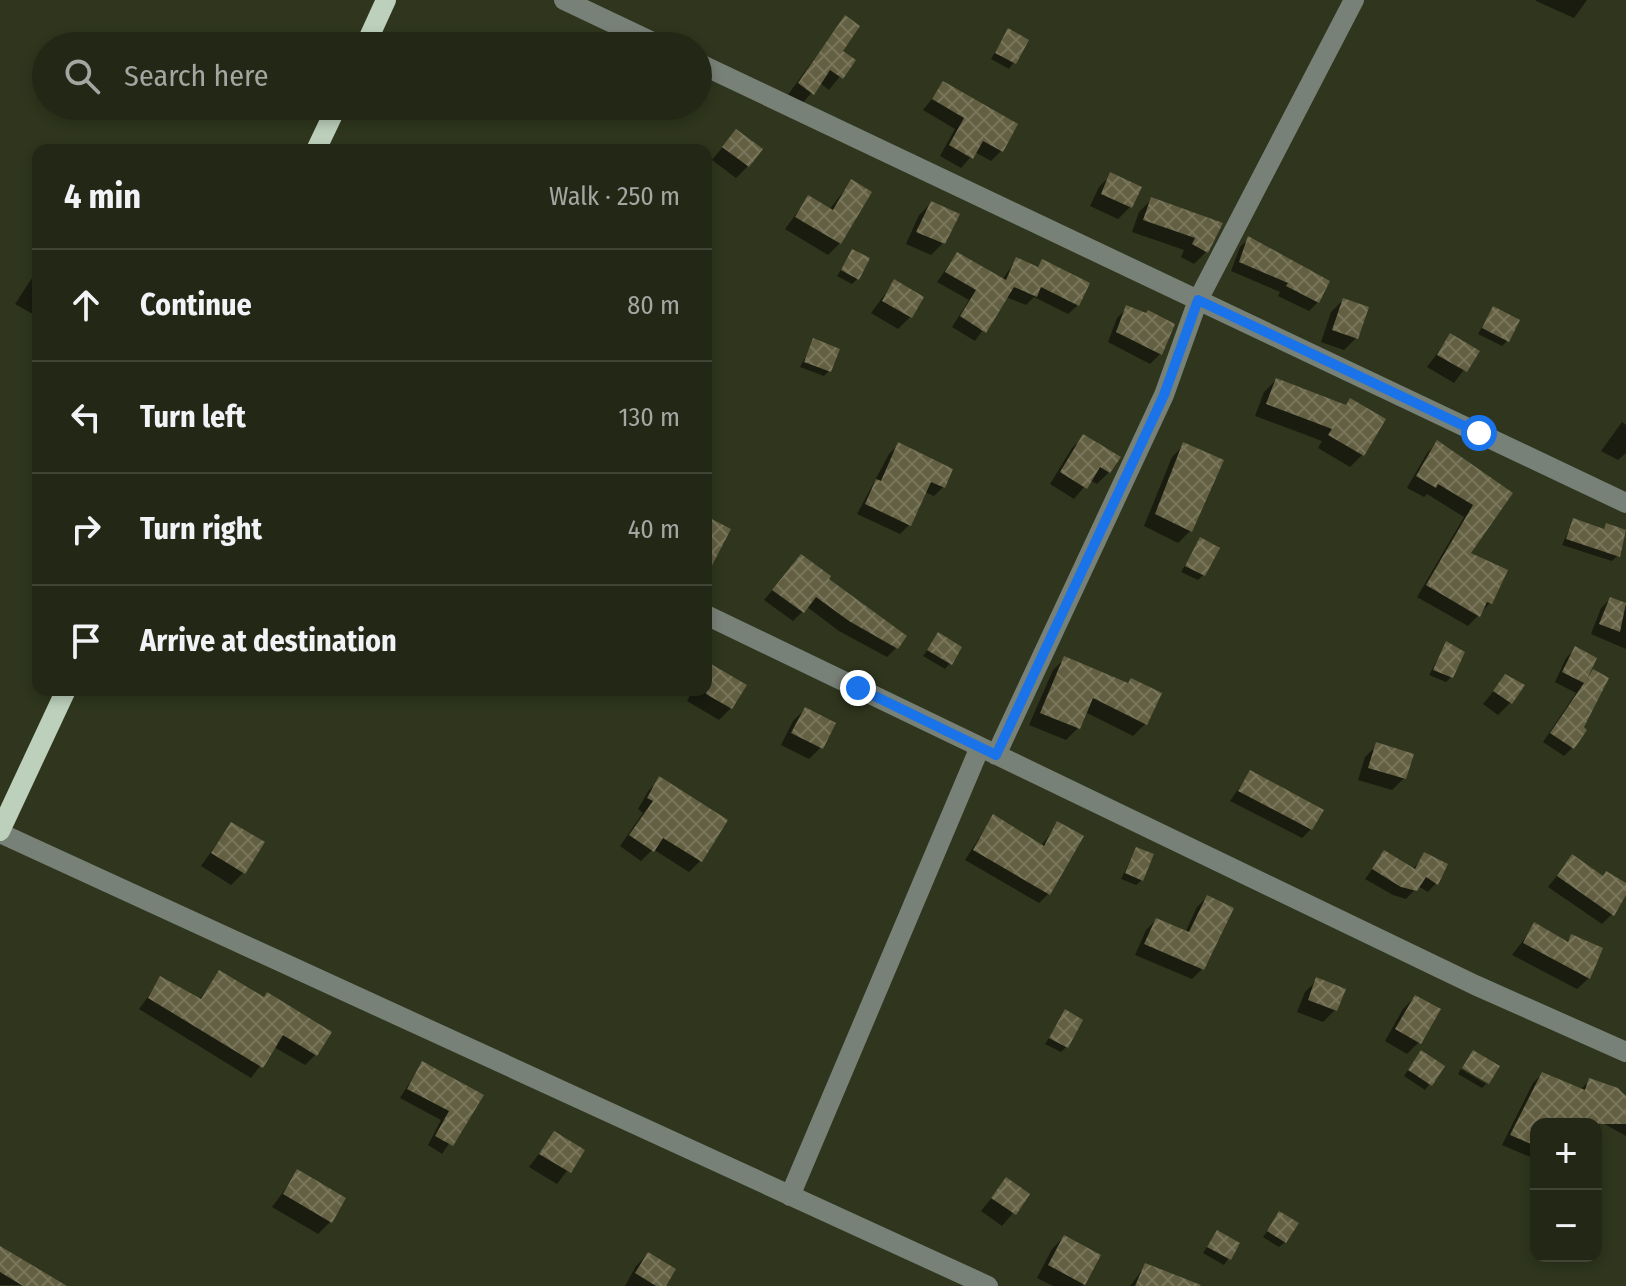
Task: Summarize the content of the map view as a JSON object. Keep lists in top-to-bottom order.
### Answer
{
  "page": {
    "search": "Search here",
    "heading": ["4 min", "Walk · 250 m"],
    "list": [
      ["Continue", "80 m"],
      ["Turn left", "130 m"],
      ["Turn right", "40 m"],
      "Arrive at destination"
    ],
    "map_buttons": ["+", "−"]
  }
}
